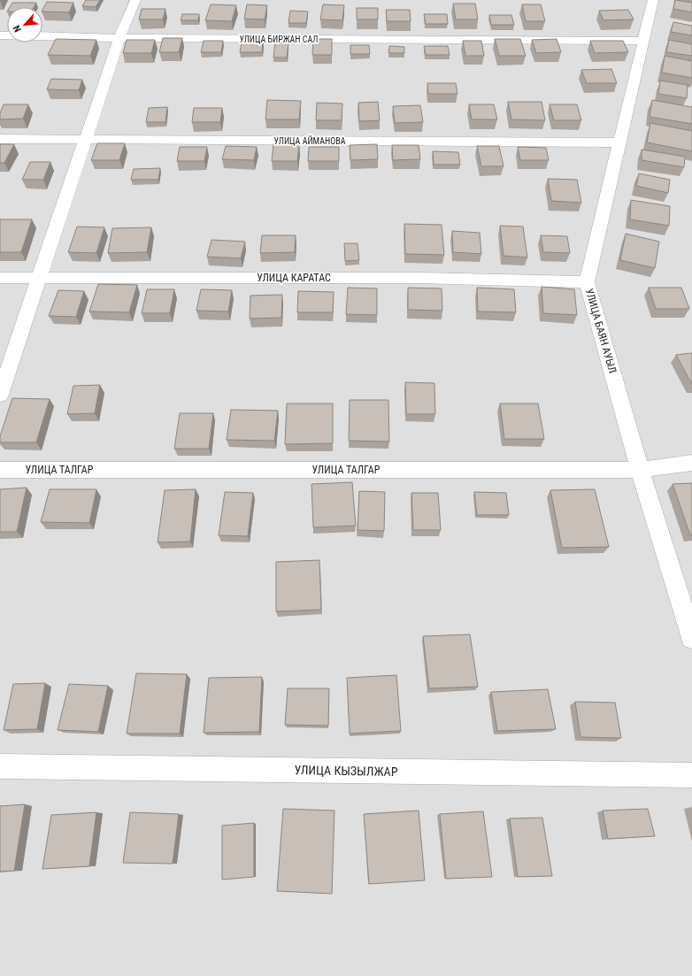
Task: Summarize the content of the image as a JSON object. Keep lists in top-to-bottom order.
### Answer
{
  "streets": {
    "street": [
      "УЛИЦА БИРЖАН САЛ",
      "УЛИЦА АЙМАНОВА",
      "УЛИЦА КАРАТАС",
      "УЛИЦА БАЯН АУЫЛ",
      "УЛИЦА ТАЛГАР",
      "УЛИЦА КЫЗЫЛЖАР"
    ]
  },
  "crossings": [
    ["УЛИЦА БИРЖАН САЛ", "УЛИЦА БАЯН АУЫЛ"],
    ["УЛИЦА АЙМАНОВА", "УЛИЦА БАЯН АУЫЛ"],
    ["УЛИЦА КАРАТАС", "УЛИЦА БАЯН АУЫЛ"],
    ["УЛИЦА БАЯН АУЫЛ", "УЛИЦА ТАЛГАР"]
  ],
  "north": "bottom left"
}
